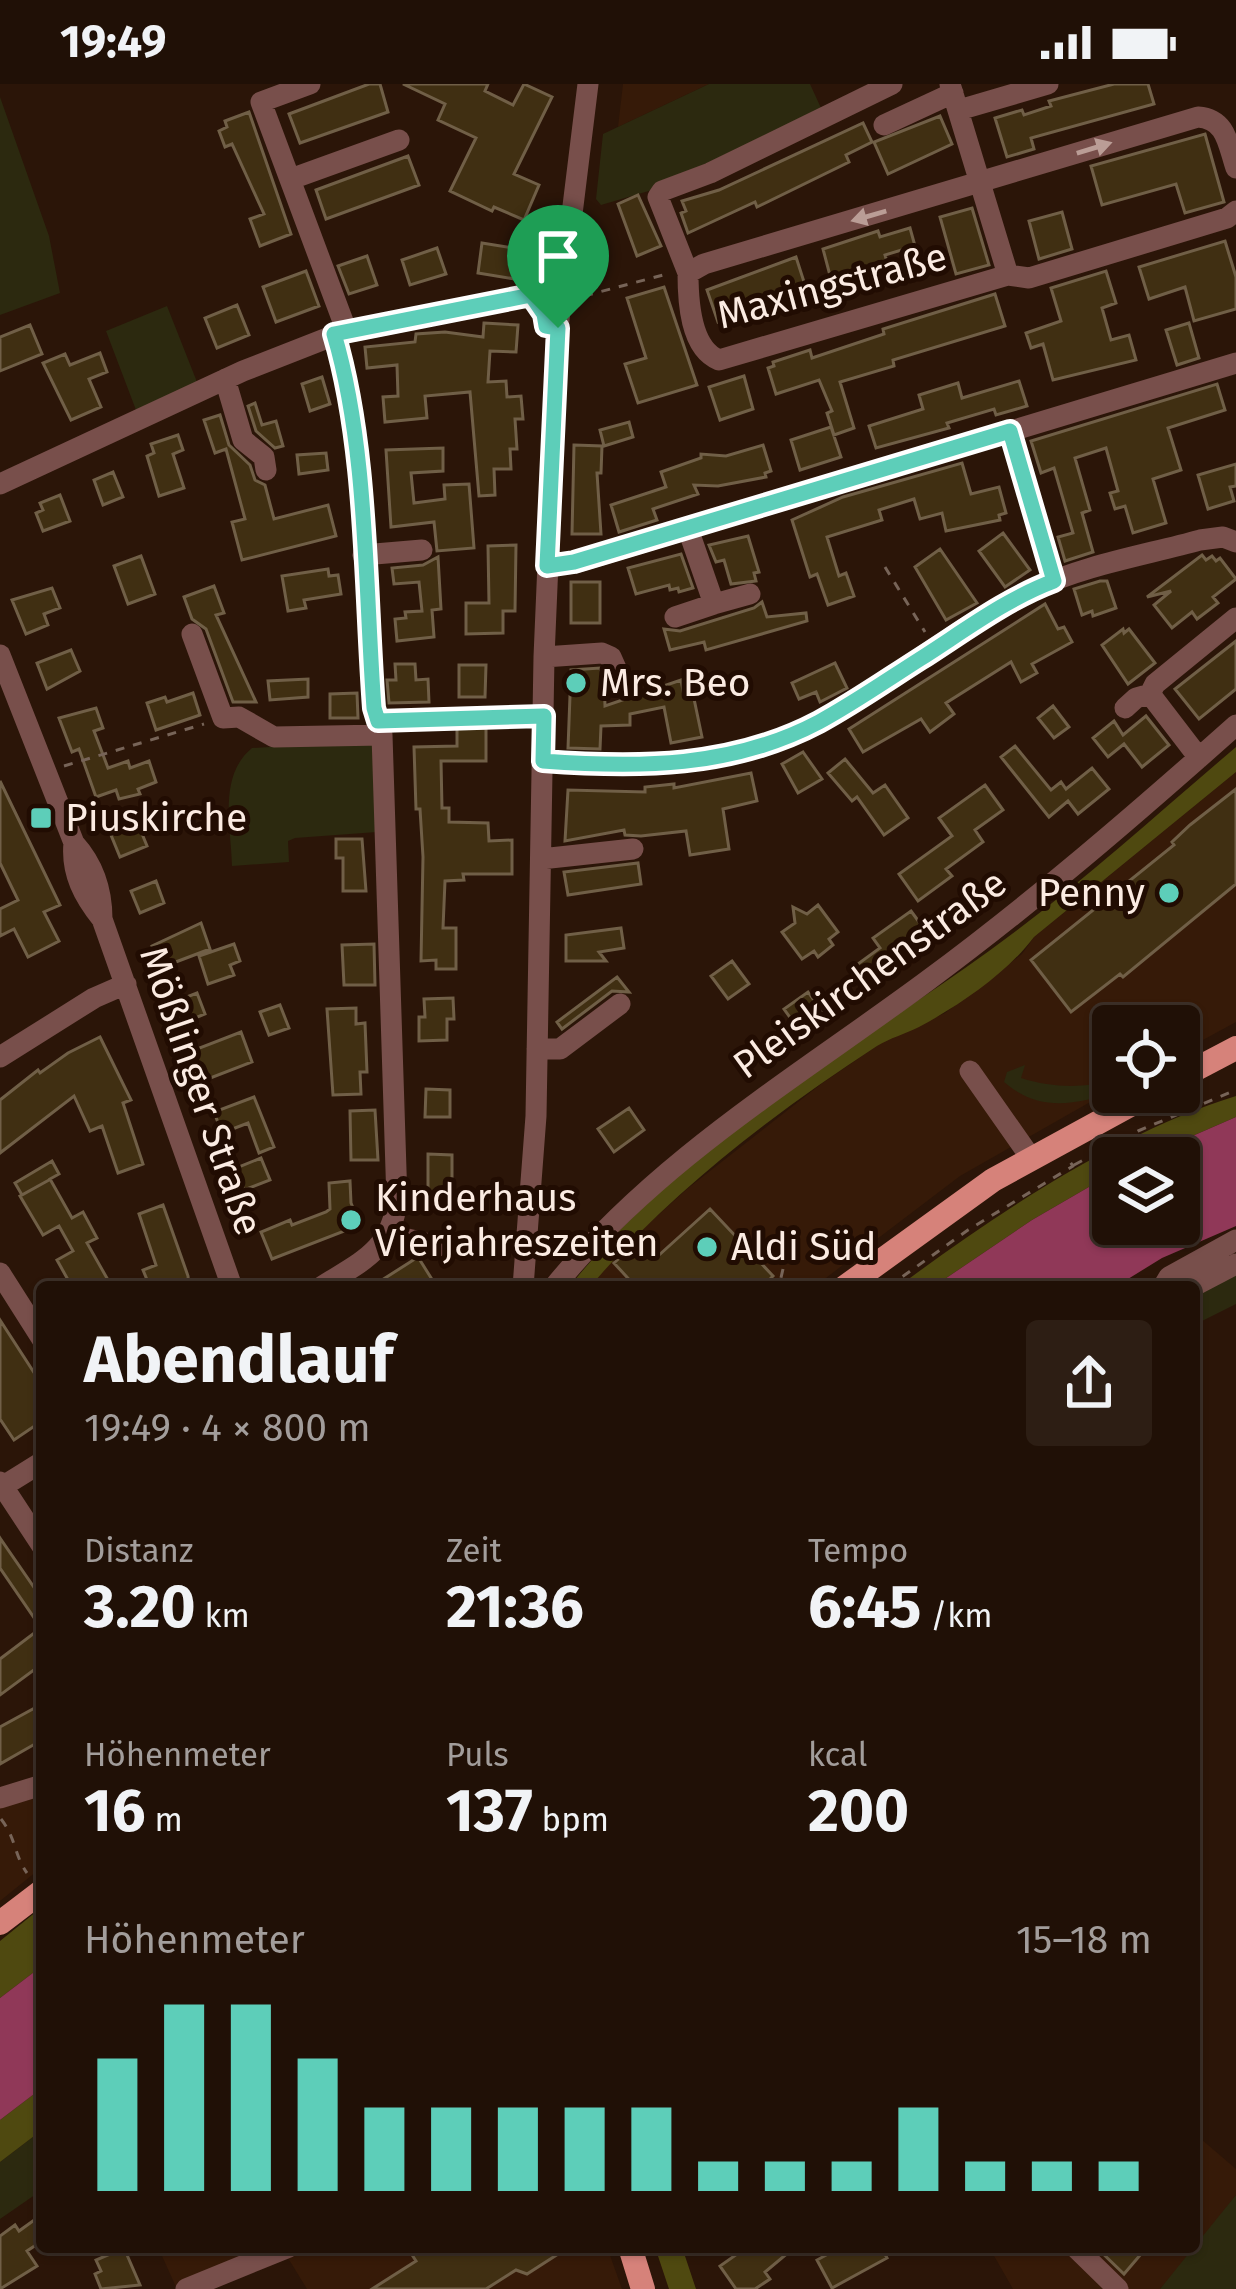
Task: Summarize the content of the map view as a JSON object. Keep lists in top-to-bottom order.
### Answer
{
  "streets": {
    "street": ["Maxingstraße", "Pleiskirchenstraße", "Mößlinger Straße"]
  },
  "places": {
    "other": [
      "Mrs. Beo",
      "Penny",
      "Kinderhaus Vierjahreszeiten",
      "Aldi Süd"
    ],
    "transit": ["Piuskirche"]
  },
  "page": {
    "status": "19:49",
    "heading": ["Abendlauf", "19:49 · 4 × 800 m"],
    "stats": [
      ["Distanz", "3.20 km"],
      ["Zeit", "21:36"],
      ["Tempo", "6:45 /km"],
      ["Höhenmeter", "16 m"],
      ["Puls", "137 bpm"],
      ["kcal", "200"]
    ],
    "chart": ["Höhenmeter", "15–18 m"]
  }
}
